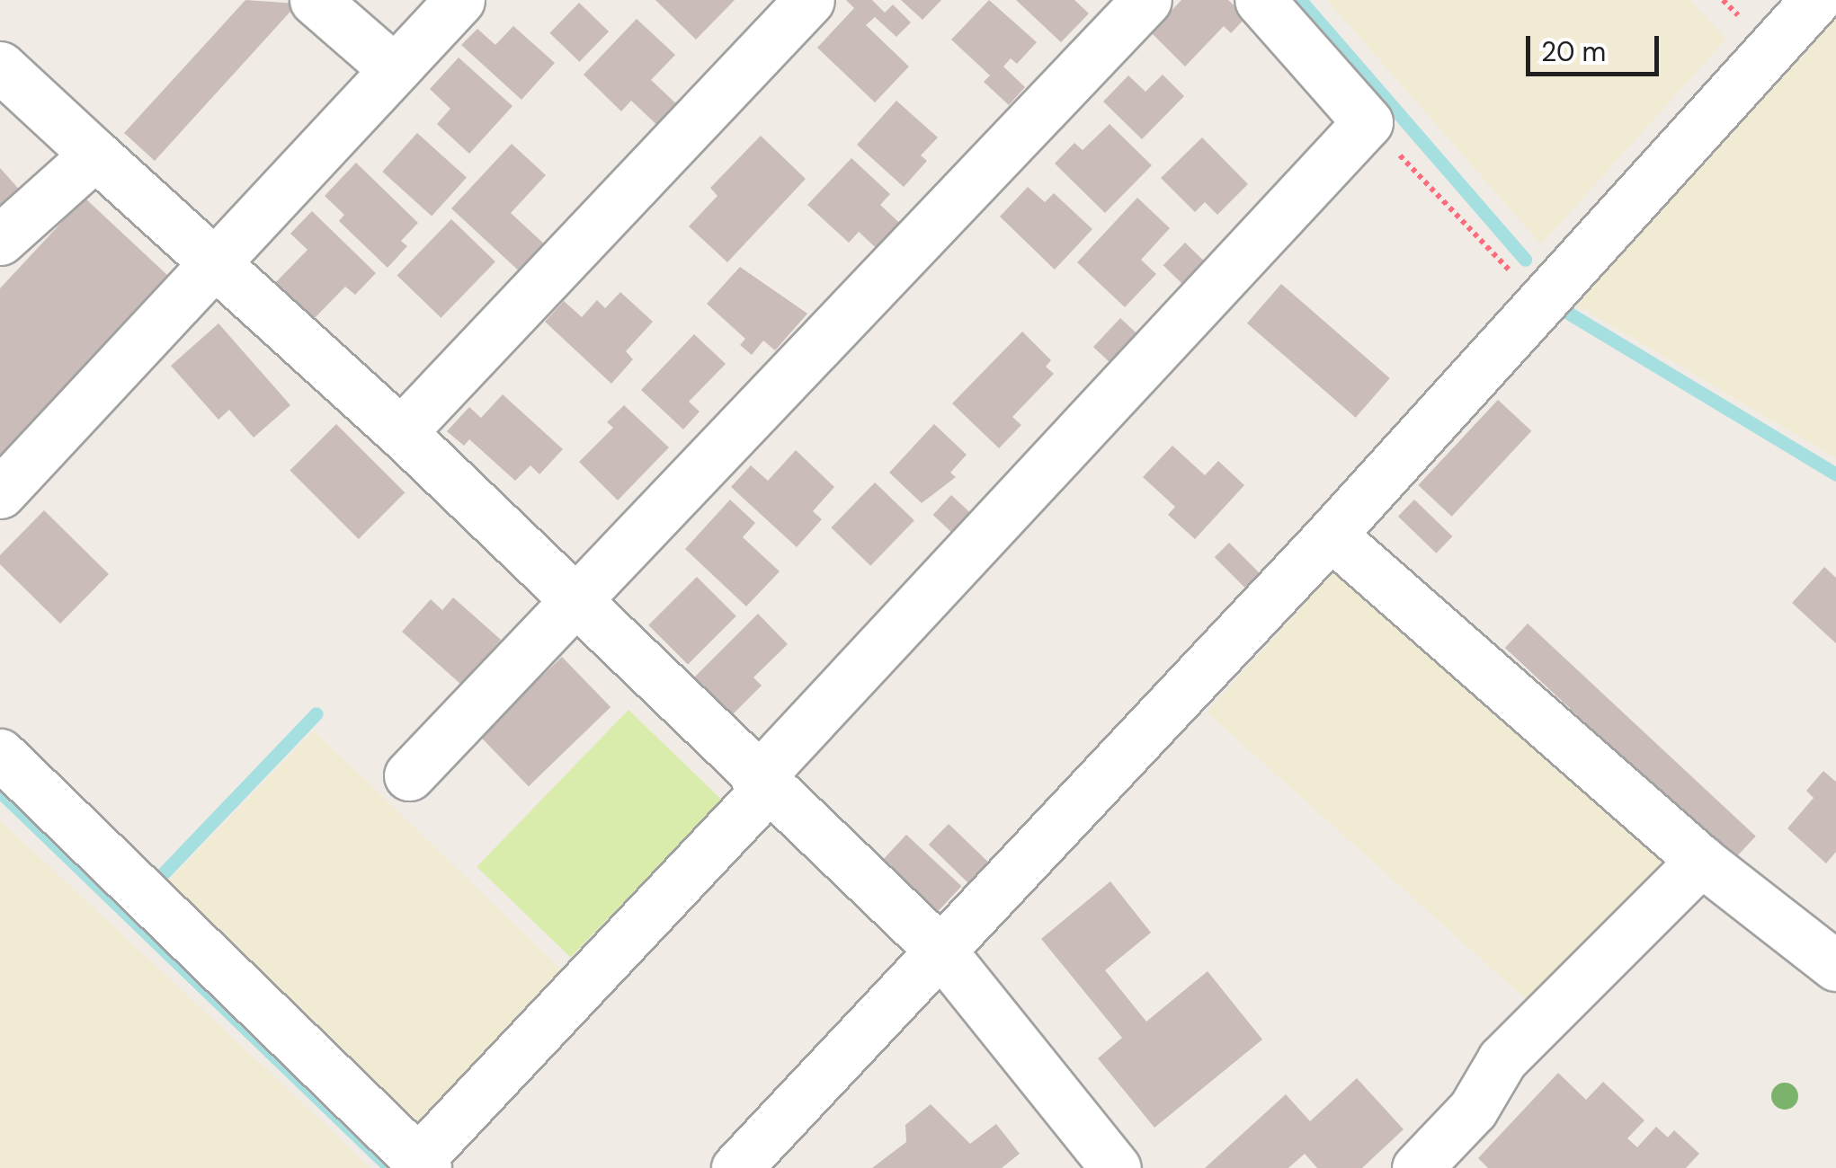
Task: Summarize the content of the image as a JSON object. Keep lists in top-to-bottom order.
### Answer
{
  "scale_bar": "20 m"
}
